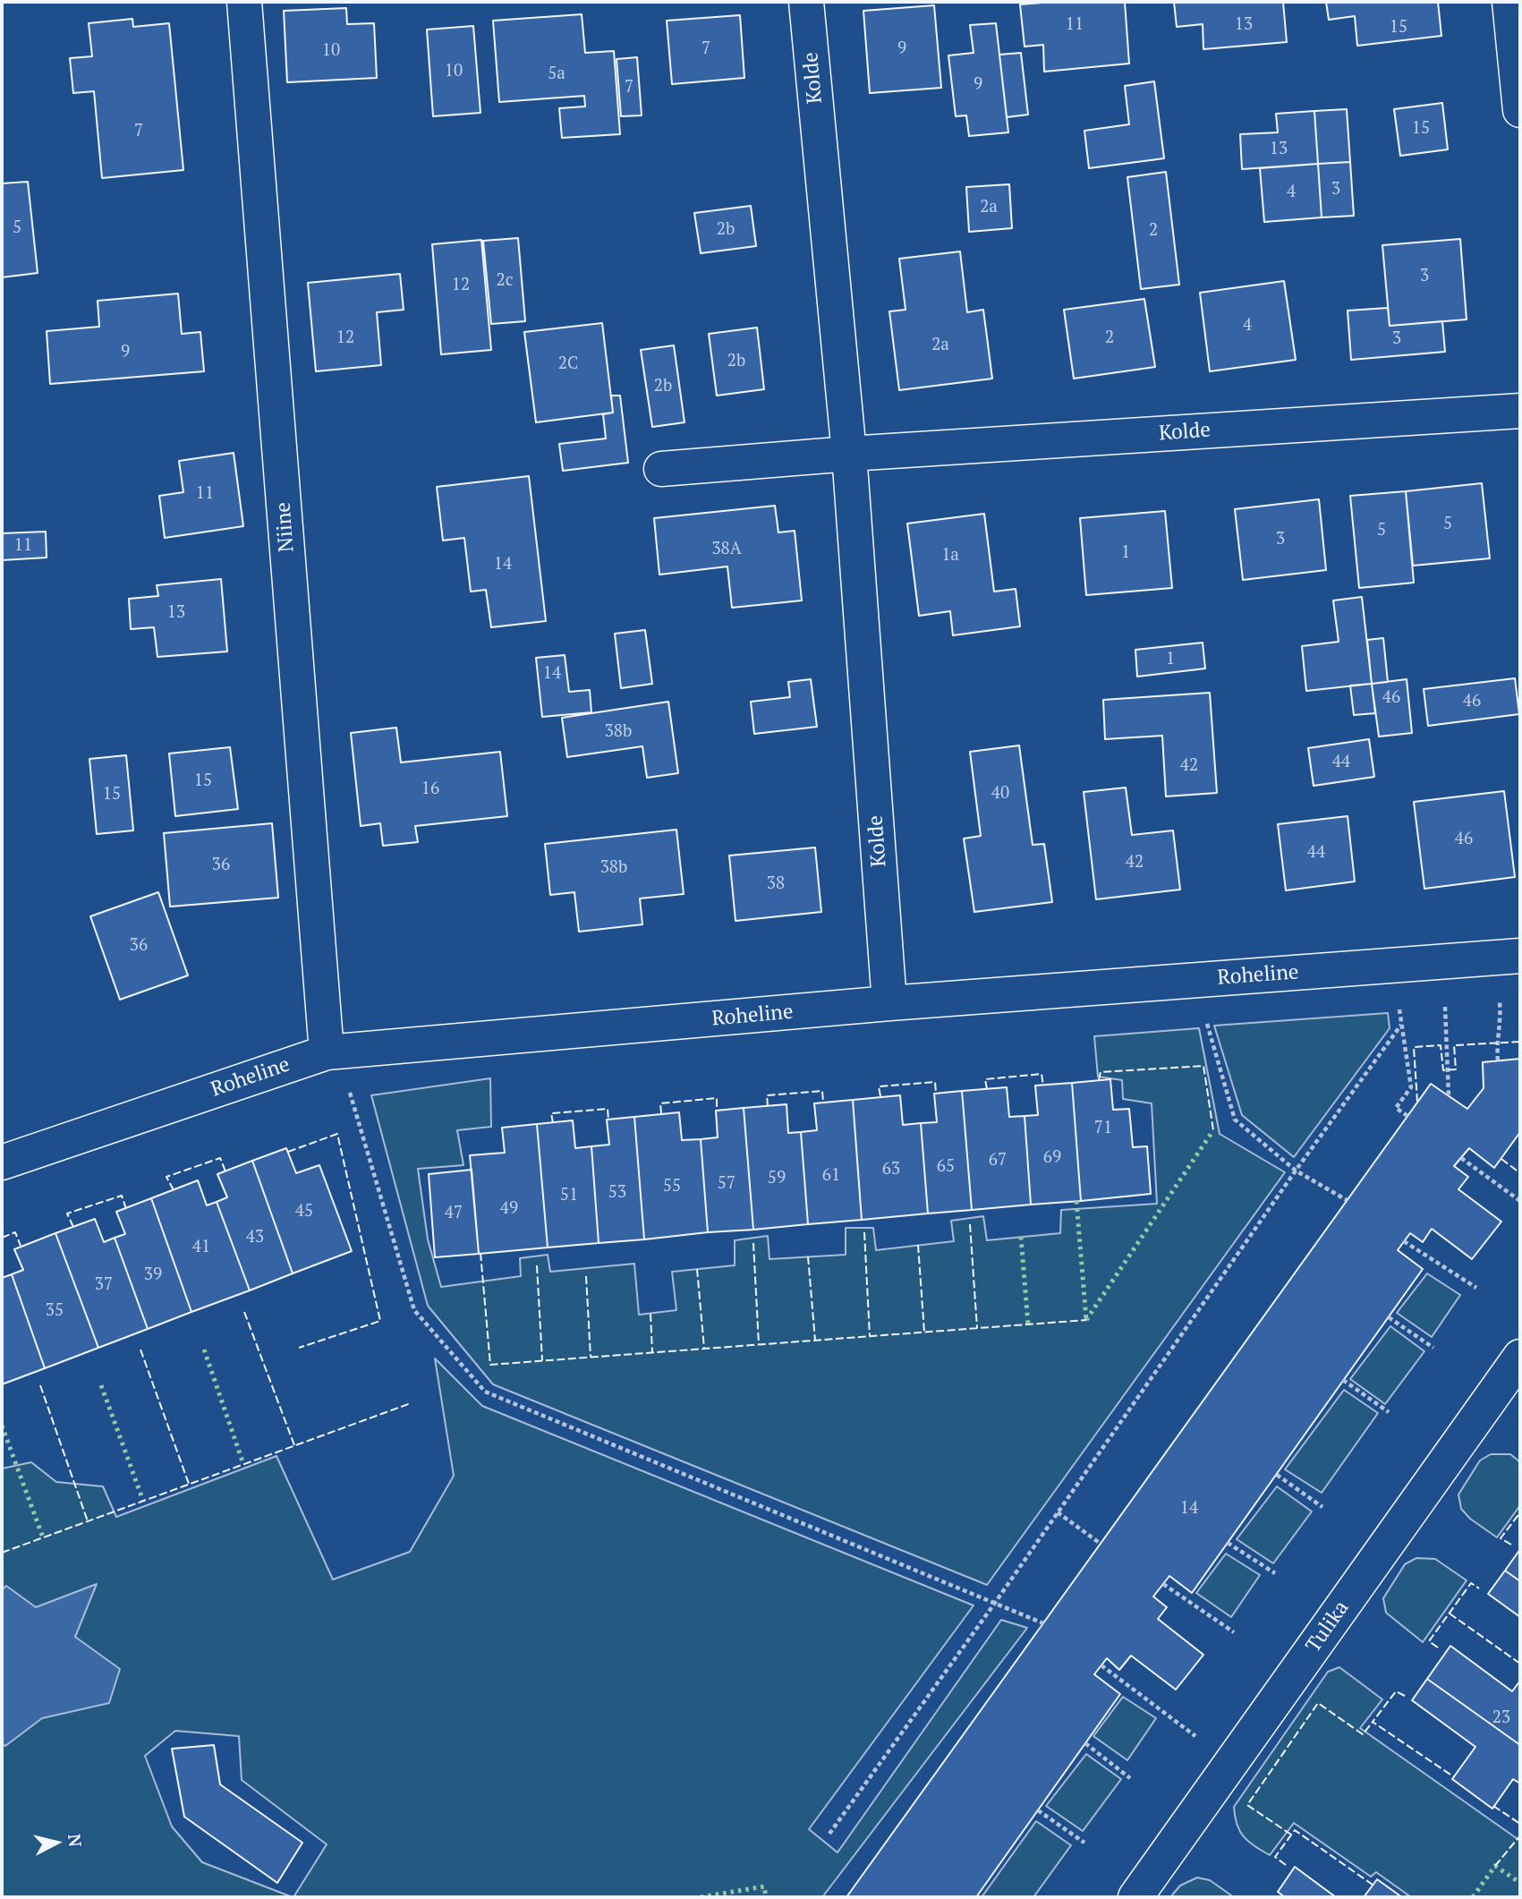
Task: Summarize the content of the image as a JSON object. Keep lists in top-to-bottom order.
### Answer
{
  "streets": {
    "street": [
      "Kolde",
      "Niine",
      "Roheline",
      "Tulika"
    ]
  },
  "crossings": [
    ["Kolde", "Roheline"],
    ["Niine", "Roheline"]
  ],
  "house_numbers": [
    "11",
    "13",
    "15",
    "7",
    "9",
    "10",
    "10",
    "5a",
    "9",
    "7",
    "15",
    "7",
    "13",
    "3",
    "4",
    "2a",
    "5",
    "2b",
    "2",
    "3",
    "2c",
    "12",
    "4",
    "12",
    "2",
    "3",
    "2a",
    "9",
    "2b",
    "2C",
    "2b",
    "11",
    "5",
    "5",
    "3",
    "11",
    "38A",
    "1",
    "1a",
    "14",
    "13",
    "1",
    "14",
    "46",
    "46",
    "38b",
    "44",
    "42",
    "15",
    "16",
    "40",
    "15",
    "46",
    "44",
    "42",
    "36",
    "38b",
    "38",
    "36",
    "71",
    "69",
    "67",
    "65",
    "63",
    "61",
    "59",
    "57",
    "55",
    "53",
    "51",
    "49",
    "45",
    "47",
    "43",
    "41",
    "39",
    "37",
    "35",
    "14",
    "23"
  ],
  "north": "right"
}
